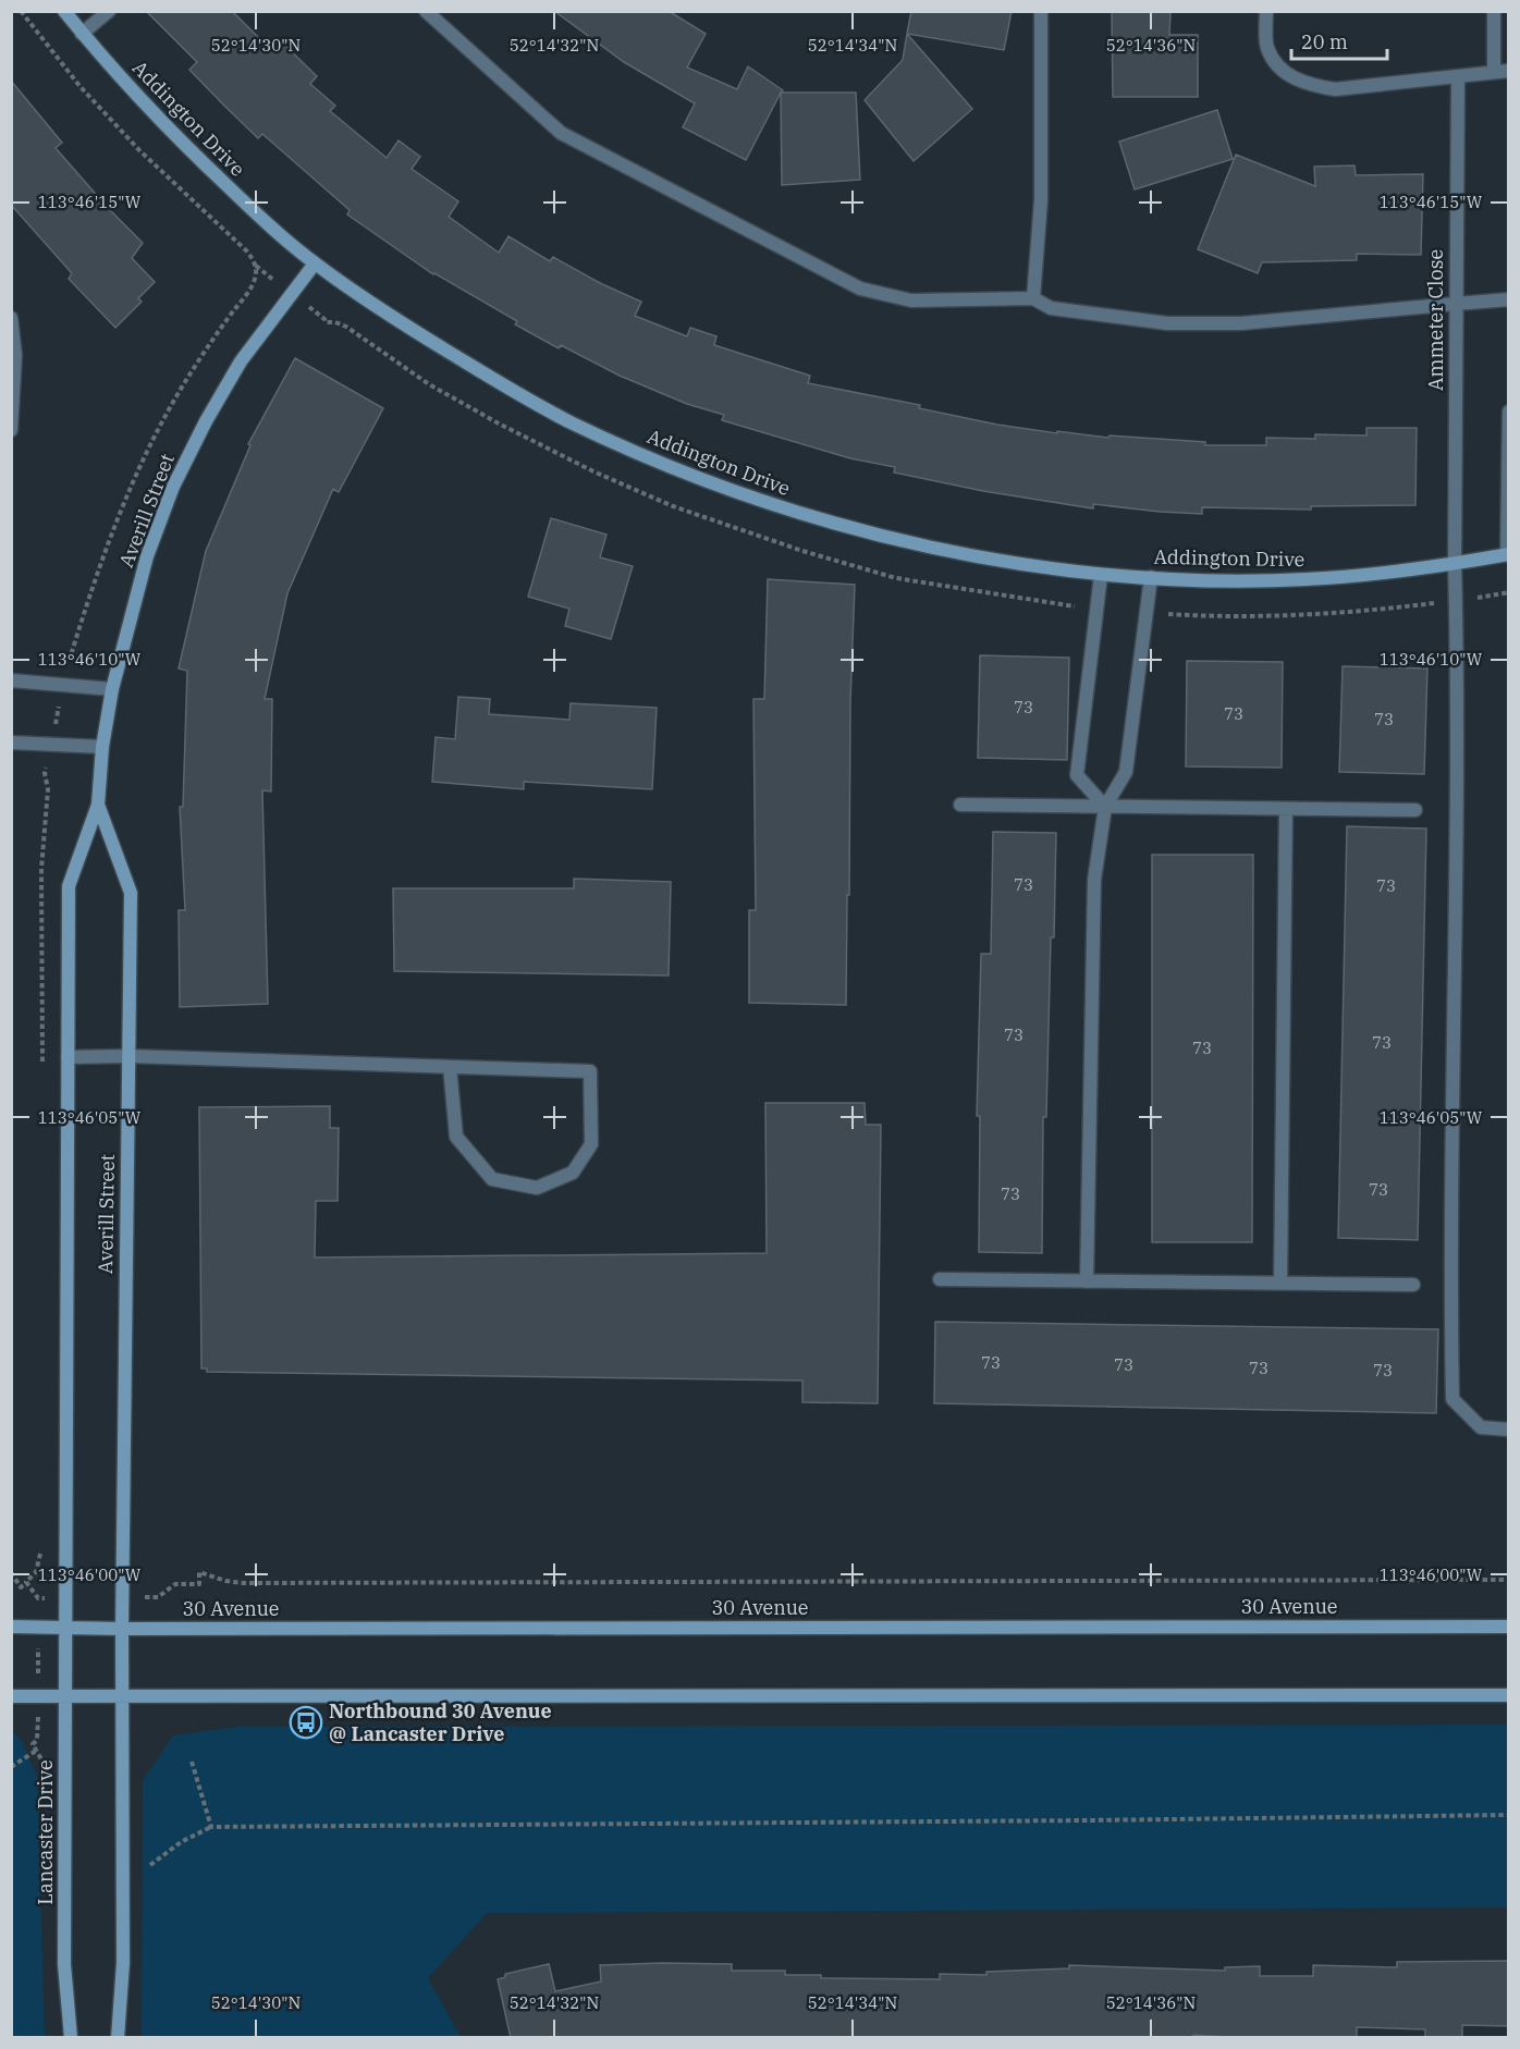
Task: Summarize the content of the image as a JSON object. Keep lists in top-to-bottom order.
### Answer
{
  "streets": {
    "street": [
      "Addington Drive",
      "Ammeter Close",
      "Averill Street",
      "30 Avenue",
      "Lancaster Drive"
    ]
  },
  "crossings": [
    ["Addington Drive", "Ammeter Close"],
    ["Addington Drive", "Averill Street"],
    ["Averill Street", "30 Avenue"],
    ["Averill Street", "Lancaster Drive"],
    ["30 Avenue", "Lancaster Drive"]
  ],
  "places": {
    "bus stop": ["Northbound 30 Avenue @ Lancaster Drive"]
  },
  "house_numbers": [
    "73",
    "73",
    "73",
    "73",
    "73",
    "73",
    "73",
    "73",
    "73",
    "73",
    "73",
    "73",
    "73",
    "73"
  ],
  "scale_bar": "20 m",
  "coordinates": [
    "52°14'30\"N",
    "52°14'32\"N",
    "52°14'34\"N",
    "52°14'36\"N",
    "113°46'15\"W",
    "113°46'10\"W",
    "113°46'05\"W",
    "113°46'00\"W"
  ]
}
